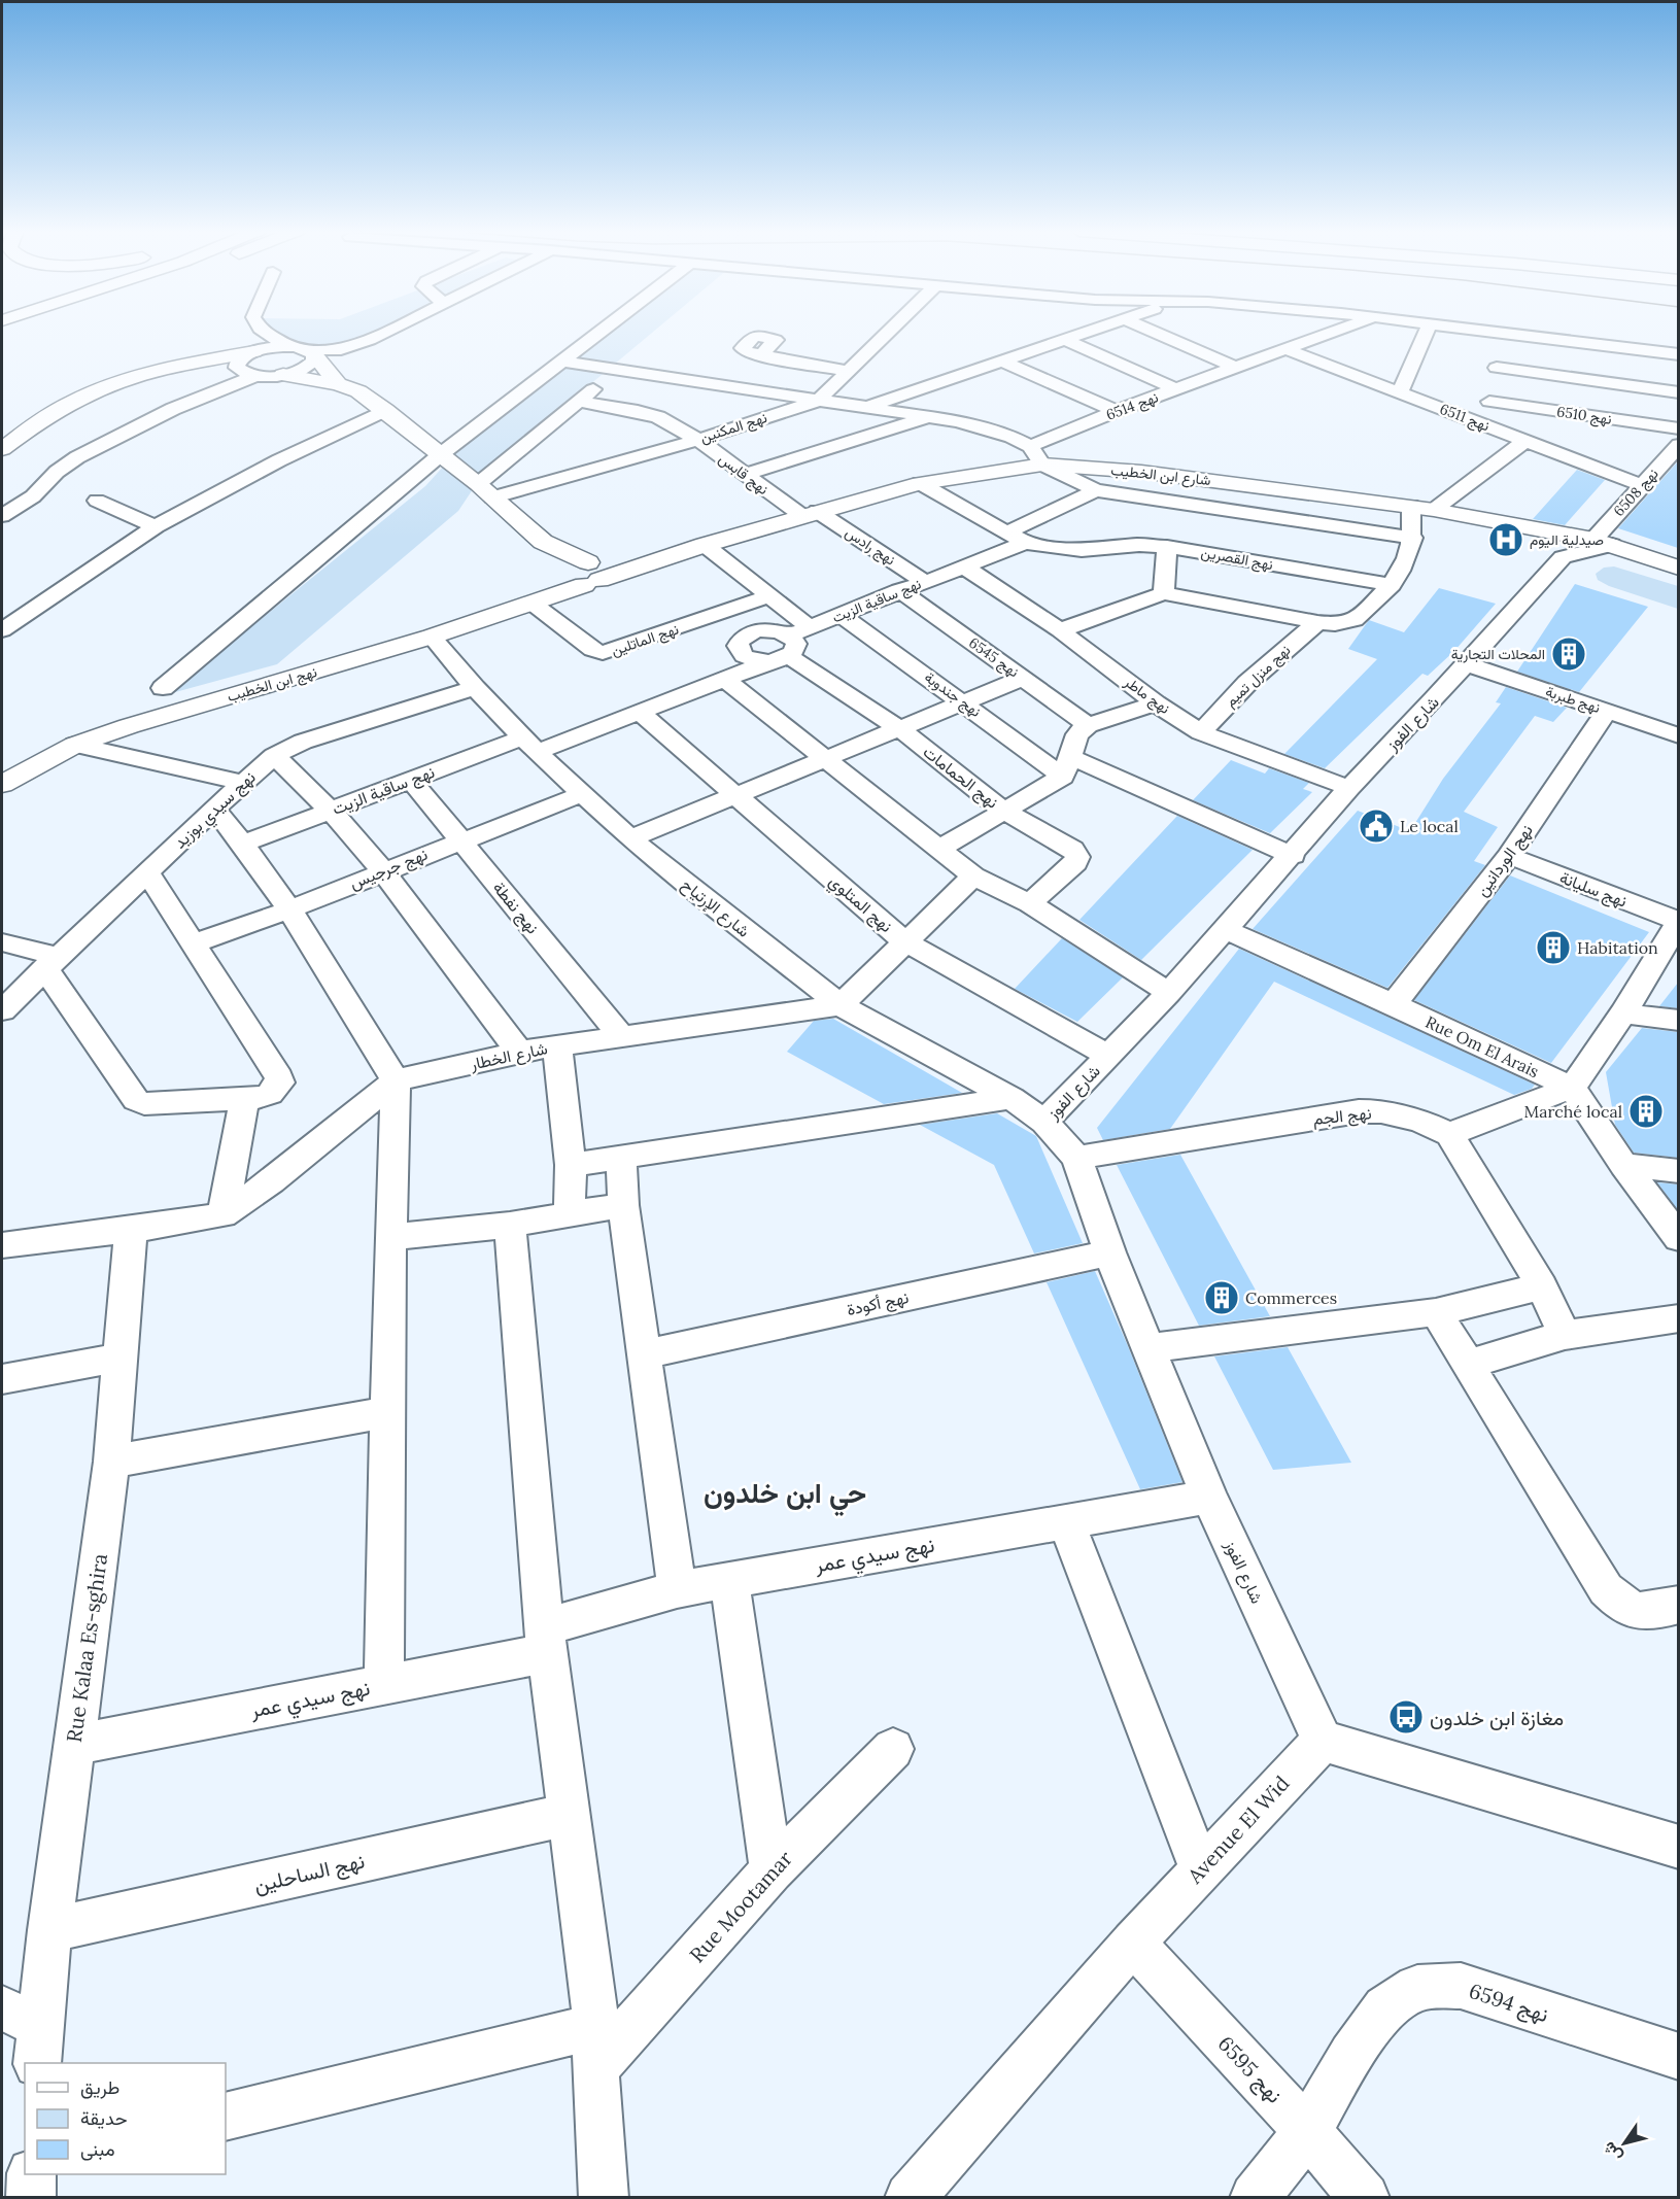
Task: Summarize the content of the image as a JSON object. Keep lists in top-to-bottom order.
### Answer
{
  "streets": {
    "main road": ["شارع ابن الخطيب", "نهج ابن الخطيب"],
    "street": [
      "نهج 6514",
      "نهج 6510",
      "نهج 6511",
      "نهج المكنين",
      "نهج قابس",
      "نهج 6508",
      "نهج رادس",
      "نهج القصرين",
      "نهج ساقية الزيت",
      "نهج الماتلين",
      "نهج 6545",
      "نهج منزل تميم",
      "نهج جندوبة",
      "نهج ماطر",
      "نهج طبربة",
      "شارع الفوز",
      "نهج الحمامات",
      "نهج سيدي بوزيد",
      "نهج الوردانين",
      "نهج جرجيس",
      "نهج سليانة",
      "نهج المتلوي",
      "نهج نفطة",
      "شارع الإرتياح",
      "Rue Om El Arais",
      "شارع الخطار",
      "نهج الجم",
      "نهج أكودة",
      "نهج سيدي عمر",
      "Rue Kalaa Es-sghira",
      "Avenue El Wid",
      "نهج الساحلين",
      "Rue Mootamar",
      "نهج 6594",
      "نهج 6595"
    ]
  },
  "crossings": [
    ["نهج 6514", "نهج 6511"],
    ["نهج 6514", "شارع ابن الخطيب"],
    ["نهج 6511", "نهج 6508"],
    ["نهج المكنين", "نهج قابس"],
    ["نهج قابس", "شارع ابن الخطيب"],
    ["نهج قابس", "نهج رادس"],
    ["شارع ابن الخطيب", "نهج 6508"],
    ["شارع ابن الخطيب", "نهج رادس"],
    ["شارع ابن الخطيب", "نهج ابن الخطيب"],
    ["نهج رادس", "نهج ساقية الزيت"],
    ["نهج ساقية الزيت", "نهج 6545"],
    ["نهج ساقية الزيت", "نهج جندوبة"],
    ["نهج ساقية الزيت", "نهج ماطر"],
    ["نهج ساقية الزيت", "نهج الحمامات"],
    ["نهج ساقية الزيت", "نهج المتلوي"],
    ["نهج ساقية الزيت", "نهج نفطة"],
    ["نهج ساقية الزيت", "شارع الإرتياح"],
    ["نهج الماتلين", "نهج ابن الخطيب"],
    ["نهج منزل تميم", "نهج ماطر"],
    ["نهج ابن الخطيب", "شارع الإرتياح"],
    ["نهج جندوبة", "شارع الفوز"],
    ["نهج ماطر", "شارع الفوز"],
    ["نهج طبربة", "شارع الفوز"],
    ["نهج طبربة", "نهج الوردانين"],
    ["شارع الفوز", "نهج المتلوي"],
    ["شارع الفوز", "شارع الإرتياح"],
    ["شارع الفوز", "Rue Om El Arais"],
    ["شارع الفوز", "نهج الجم"],
    ["شارع الفوز", "نهج أكودة"],
    ["شارع الفوز", "نهج سيدي عمر"],
    ["شارع الفوز", "Avenue El Wid"],
    ["نهج سيدي بوزيد", "شارع الإرتياح"],
    ["نهج الوردانين", "نهج سليانة"],
    ["نهج الوردانين", "Rue Om El Arais"],
    ["نهج جرجيس", "نهج نفطة"],
    ["نهج جرجيس", "شارع الإرتياح"],
    ["نهج نفطة", "شارع الخطار"],
    ["شارع الإرتياح", "شارع الخطار"],
    ["شارع الخطار", "Rue Kalaa Es-sghira"],
    ["نهج سيدي عمر", "Rue Kalaa Es-sghira"],
    ["Rue Kalaa Es-sghira", "نهج الساحلين"],
    ["Avenue El Wid", "نهج 6595"],
    ["نهج 6594", "نهج 6595"]
  ],
  "districts": ["حي ابن خلدون"],
  "places": {
    "hospital": ["صيدلية اليوم"],
    "building": [
      "المحلات التجارية",
      "Habitation",
      "Marché local",
      "Commerces"
    ],
    "public building": ["Le local"],
    "bus stop": ["مغازة ابن خلدون"]
  },
  "legend": ["طريق", "حديقة", "مبنى"],
  "north": "bottom left"
}
